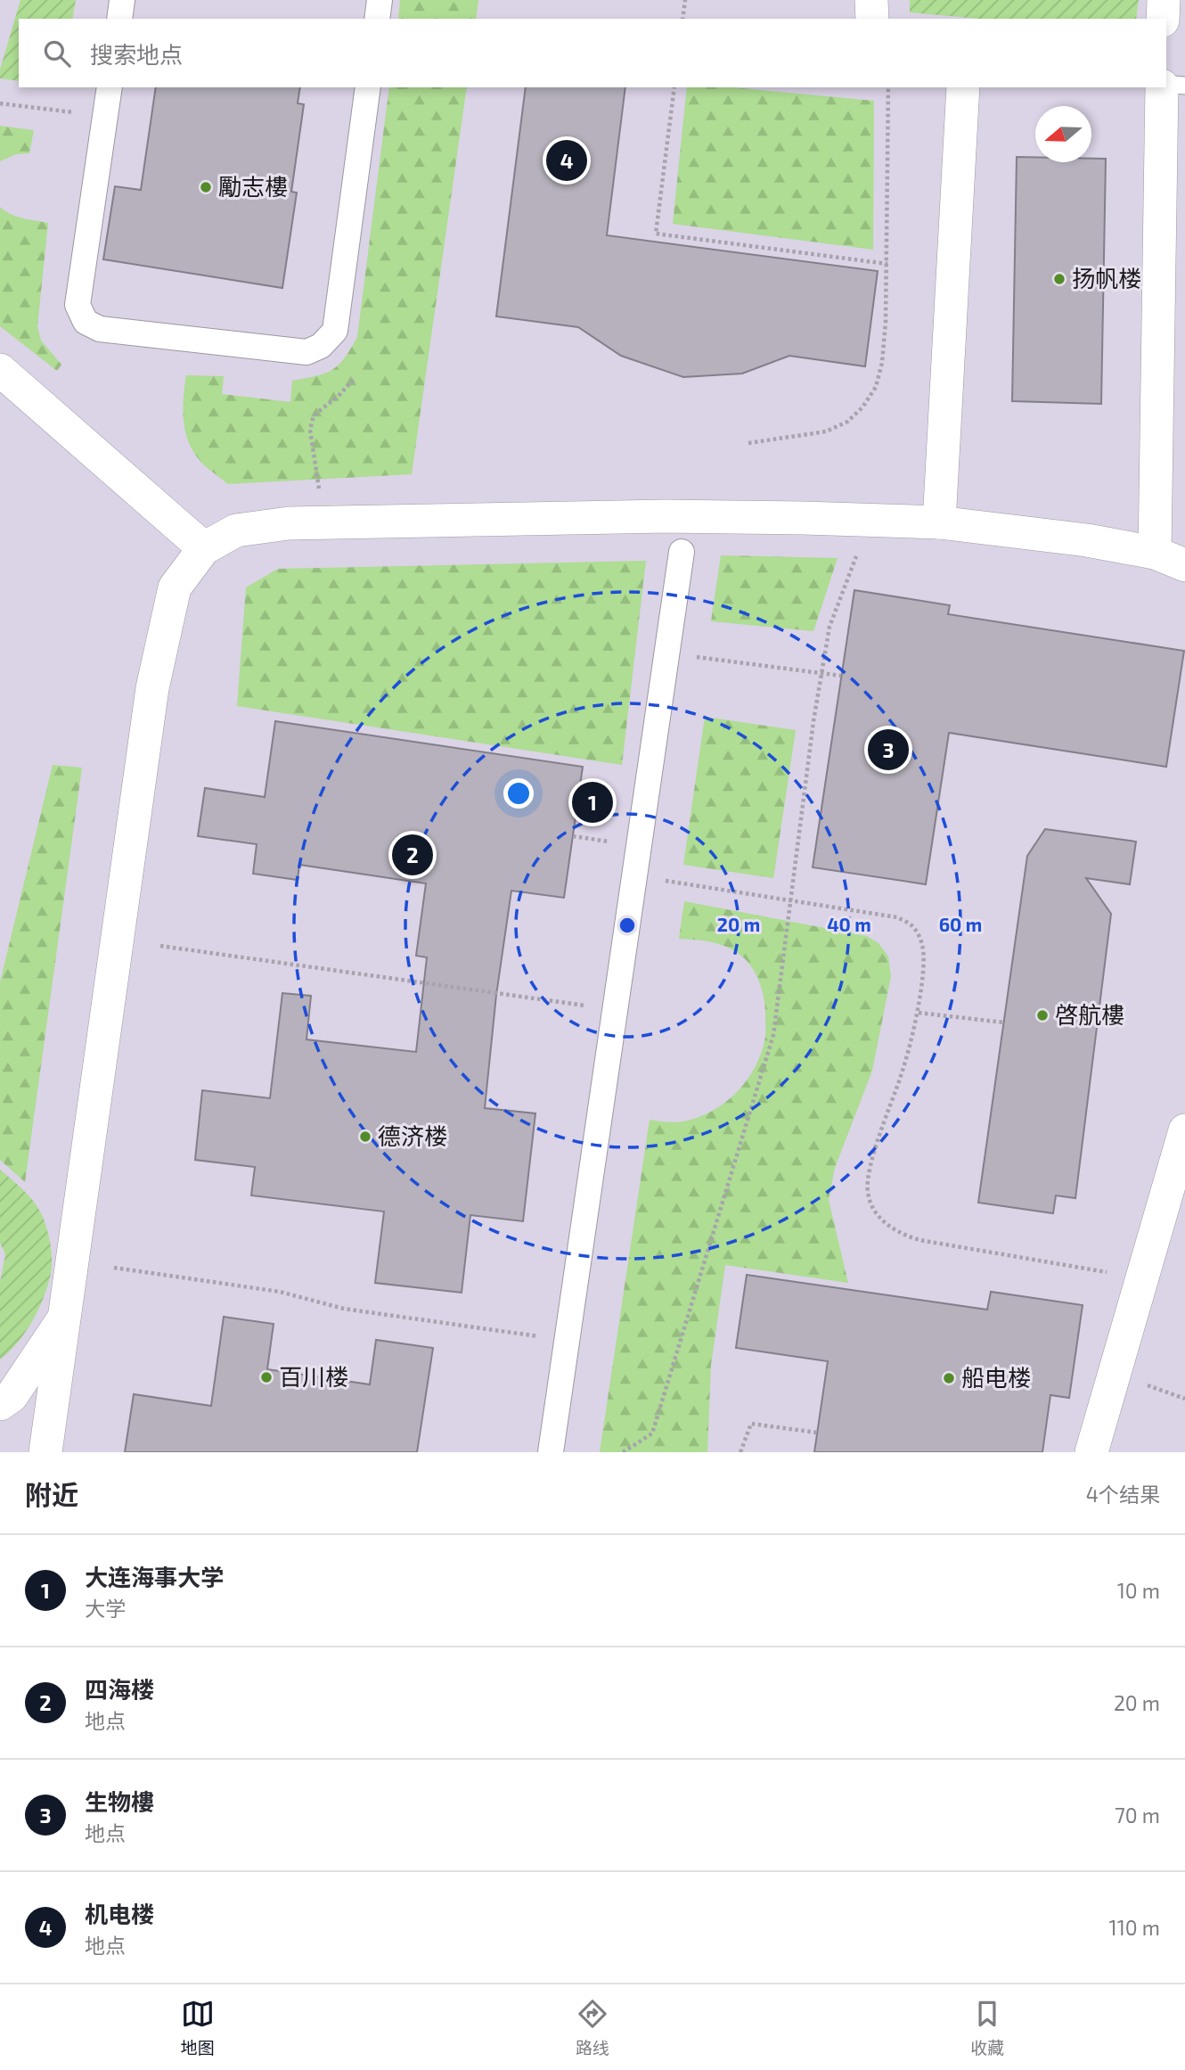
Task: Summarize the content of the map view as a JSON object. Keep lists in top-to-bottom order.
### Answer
{
  "places": [
    "勵志樓",
    "扬帆楼",
    "啓航樓",
    "德济楼",
    "百川楼",
    "船电楼"
  ],
  "north": "left",
  "page": {
    "search": "搜索地点",
    "pins": [
      "4",
      "3",
      "1",
      "2"
    ],
    "heading": ["附近", "4个结果"],
    "list": [
      {
        "mark": "1",
        "name": "大连海事大学",
        "note": "大学",
        "value": "10 m"
      },
      {
        "mark": "2",
        "name": "四海楼",
        "note": "地点",
        "value": "20 m"
      },
      {
        "mark": "3",
        "name": "生物樓",
        "note": "地点",
        "value": "70 m"
      },
      {
        "mark": "4",
        "name": "机电楼",
        "note": "地点",
        "value": "110 m"
      }
    ],
    "nav": ["地图", "路线", "收藏"]
  },
  "rings": ["20 m", "40 m", "60 m"]
}
